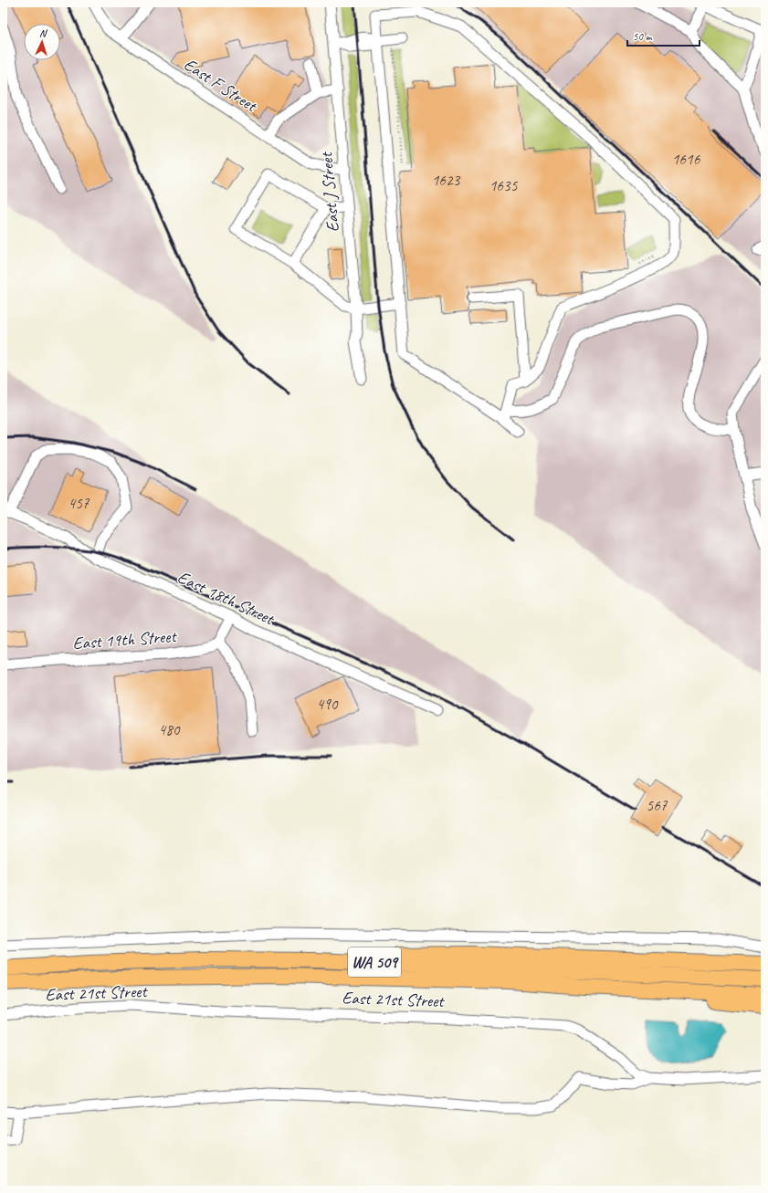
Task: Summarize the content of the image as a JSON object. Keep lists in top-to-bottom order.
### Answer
{
  "streets": {
    "highway": ["WA 509"],
    "street": [
      "East F Street",
      "East J Street",
      "East 18th Street",
      "East 19th Street",
      "East 21st Street"
    ]
  },
  "crossings": [
    ["East F Street", "East J Street"]
  ],
  "house_numbers": [
    "1616",
    "1623",
    "1635",
    "457",
    "490",
    "480",
    "567"
  ],
  "scale_bar": "50 m",
  "north": "top"
}
